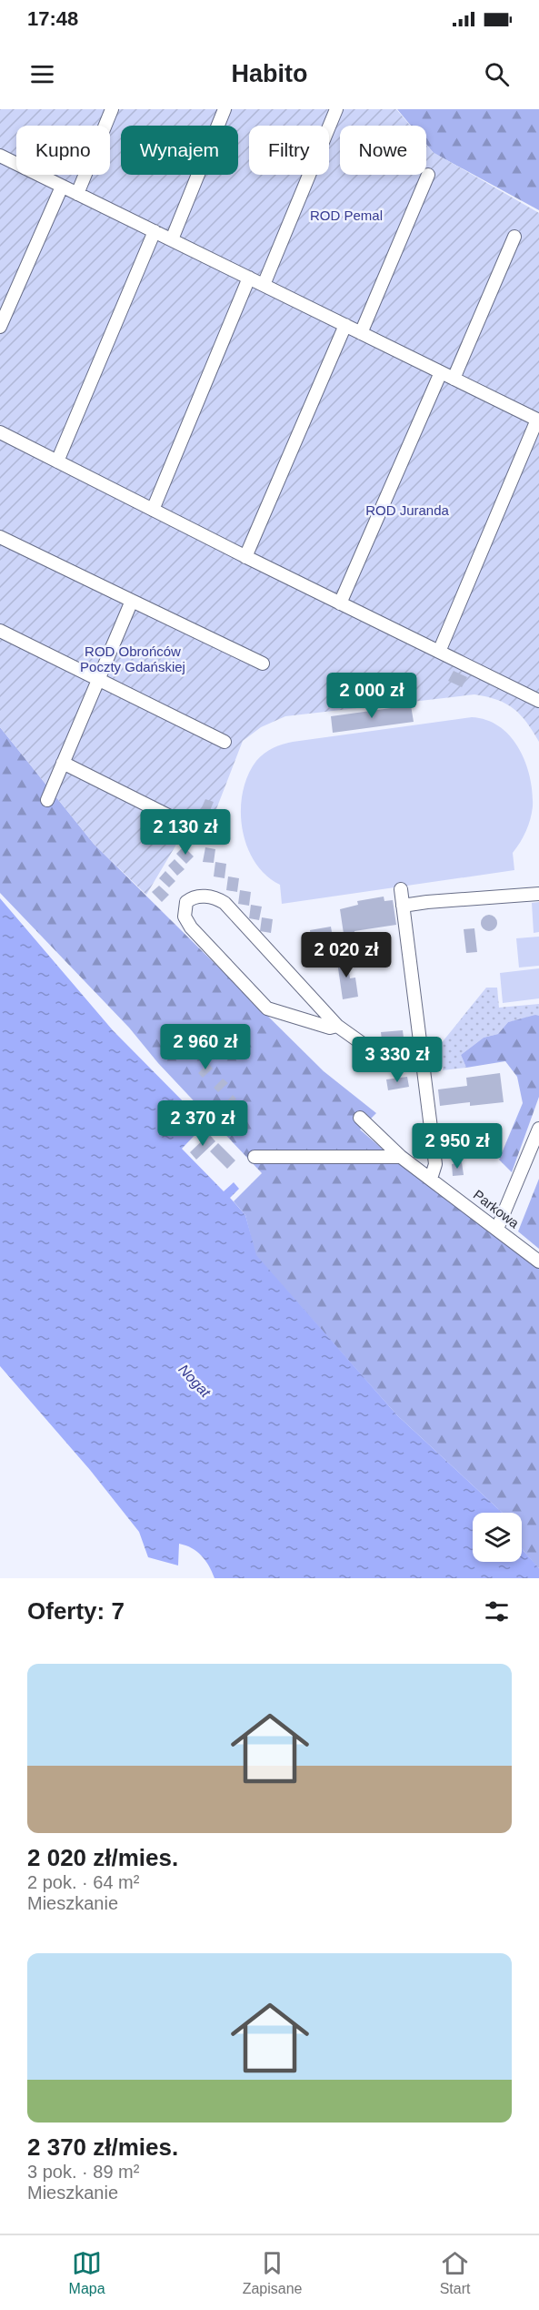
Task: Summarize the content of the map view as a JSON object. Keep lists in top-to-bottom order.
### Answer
{
  "streets": {
    "street": ["Parkowa"]
  },
  "water": ["Nogat"],
  "parks": ["ROD Pemal", "ROD Juranda", "ROD Obrońców Poczty Gdańskiej"],
  "page": {
    "status": "17:48",
    "header": "Habito",
    "chip": [
      "Kupno",
      "Wynajem",
      "Filtry",
      "Nowe"
    ],
    "price": [
      "2 000 zł",
      "2 130 zł",
      "2 020 zł",
      "2 960 zł",
      "3 330 zł",
      "2 370 zł",
      "2 950 zł"
    ],
    "heading": "Oferty: 7",
    "list": [
      {
        "name": "2 020 zł/mies.",
        "note": "2 pok. · 64 m² · Mieszkanie"
      },
      {
        "name": "2 370 zł/mies.",
        "note": "3 pok. · 89 m² · Mieszkanie"
      }
    ],
    "tabs": ["Mapa", "Zapisane", "Start"]
  }
}
